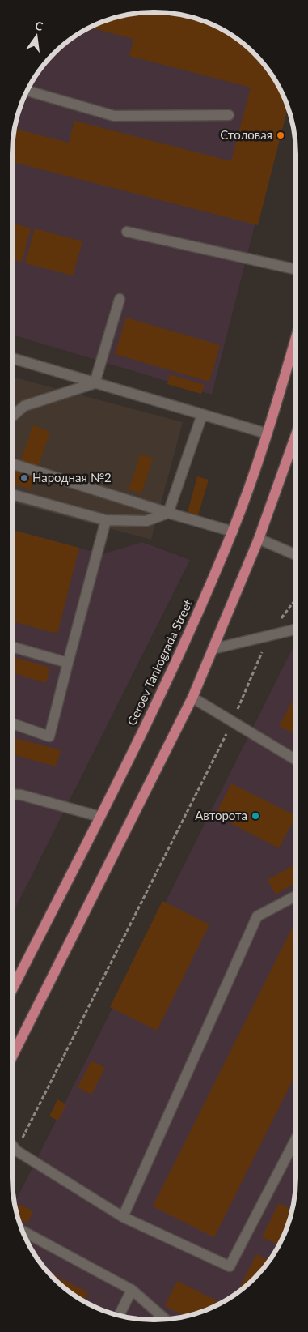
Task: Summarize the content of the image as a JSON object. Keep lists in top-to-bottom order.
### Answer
{
  "streets": {
    "main road": ["Geroev Tankograda Street"]
  },
  "places": ["Столовая", "Народная №2", "Авторота"],
  "north": "top"
}
